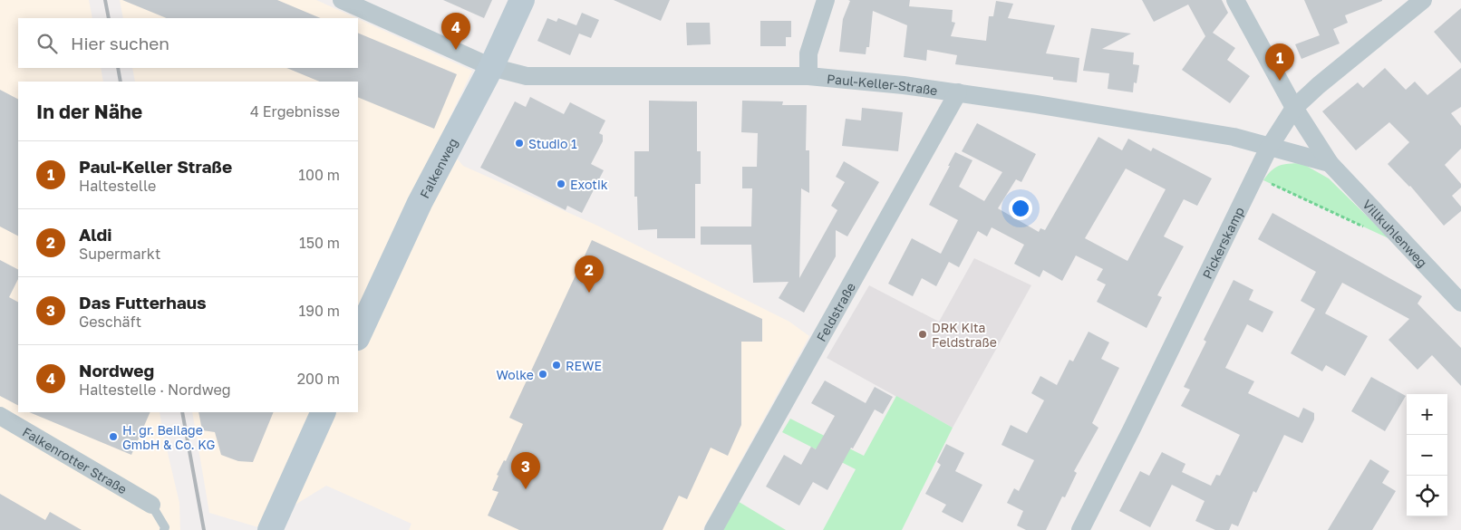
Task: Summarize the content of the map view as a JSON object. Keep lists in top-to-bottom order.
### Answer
{
  "streets": {
    "main road": ["Falkenweg"],
    "street": [
      "Paul-Keller-Straße",
      "Villkuhlenweg",
      "Pickerskamp",
      "Feldstraße",
      "Falkenrotter Straße"
    ]
  },
  "crossings": [
    ["Paul-Keller-Straße", "Falkenweg"],
    ["Paul-Keller-Straße", "Pickerskamp"],
    ["Paul-Keller-Straße", "Feldstraße"],
    ["Villkuhlenweg", "Pickerskamp"]
  ],
  "places": [
    "Studio 1",
    "Exotik",
    "DRK Kita Feldstraße",
    "REWE",
    "Wolke",
    "H. gr. Beilage GmbH & Co. KG"
  ],
  "page": {
    "pins": [
      "4",
      "1",
      "2",
      "3"
    ],
    "search": "Hier suchen",
    "heading": ["In der Nähe", "4 Ergebnisse"],
    "list": [
      {
        "mark": "1",
        "name": "Paul-Keller Straße",
        "note": "Haltestelle",
        "value": "100 m"
      },
      {
        "mark": "2",
        "name": "Aldi",
        "note": "Supermarkt",
        "value": "150 m"
      },
      {
        "mark": "3",
        "name": "Das Futterhaus",
        "note": "Geschäft",
        "value": "190 m"
      },
      {
        "mark": "4",
        "name": "Nordweg",
        "note": "Haltestelle · Nordweg",
        "value": "200 m"
      }
    ],
    "map_buttons": ["+", "−"]
  }
}
